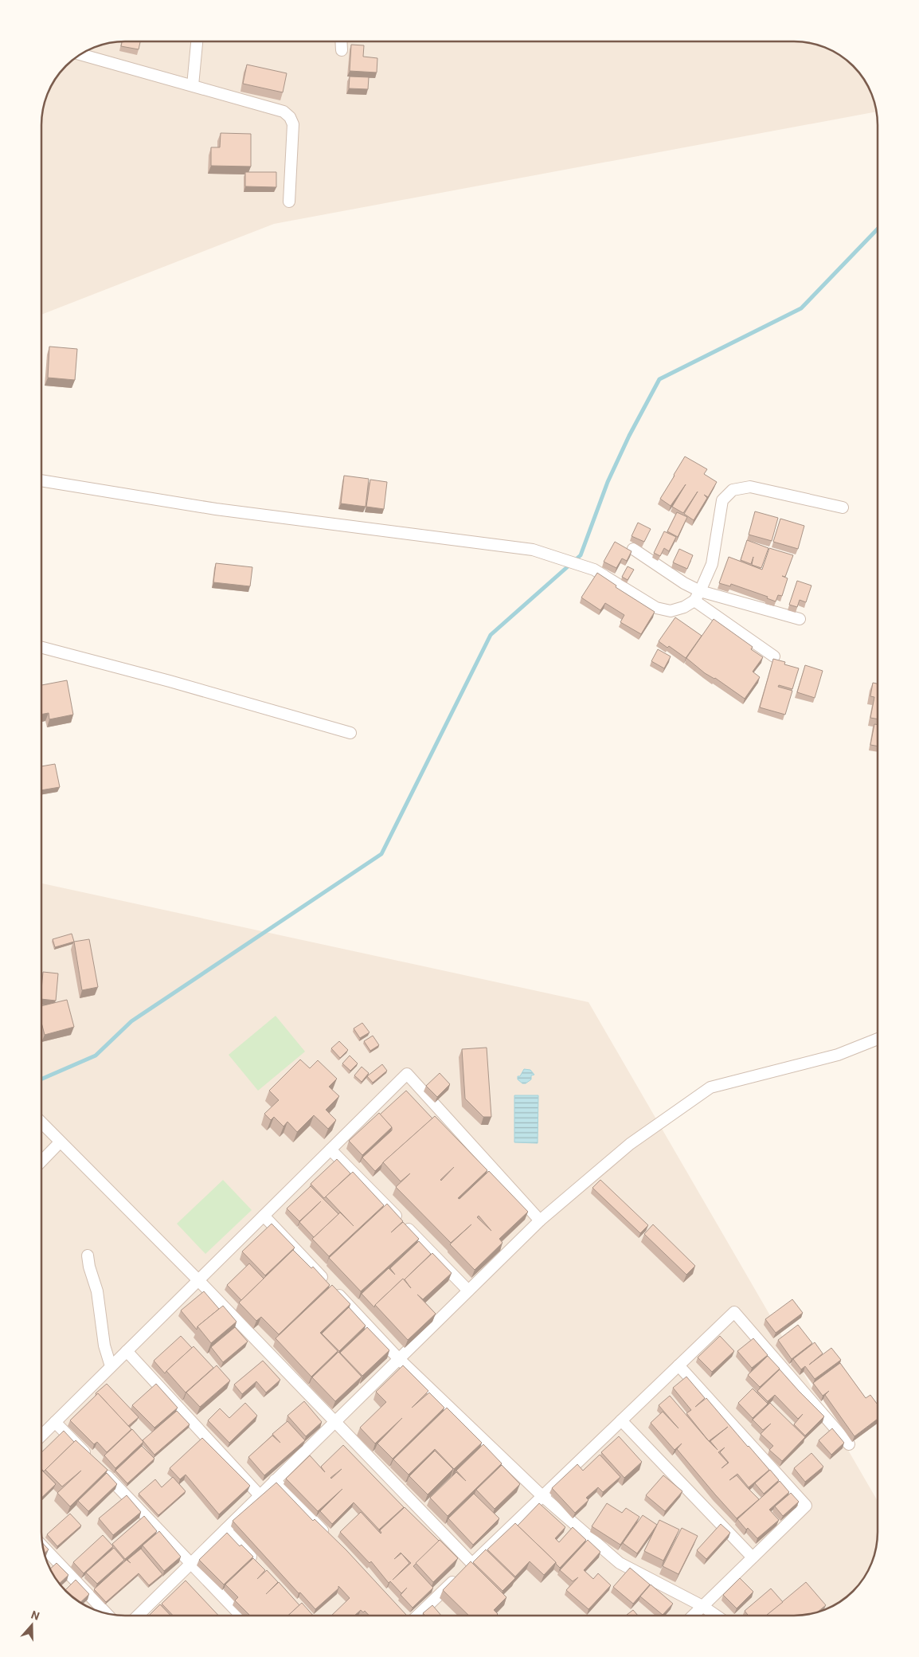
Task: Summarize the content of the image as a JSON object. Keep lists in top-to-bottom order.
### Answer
{
  "north": "top"
}
